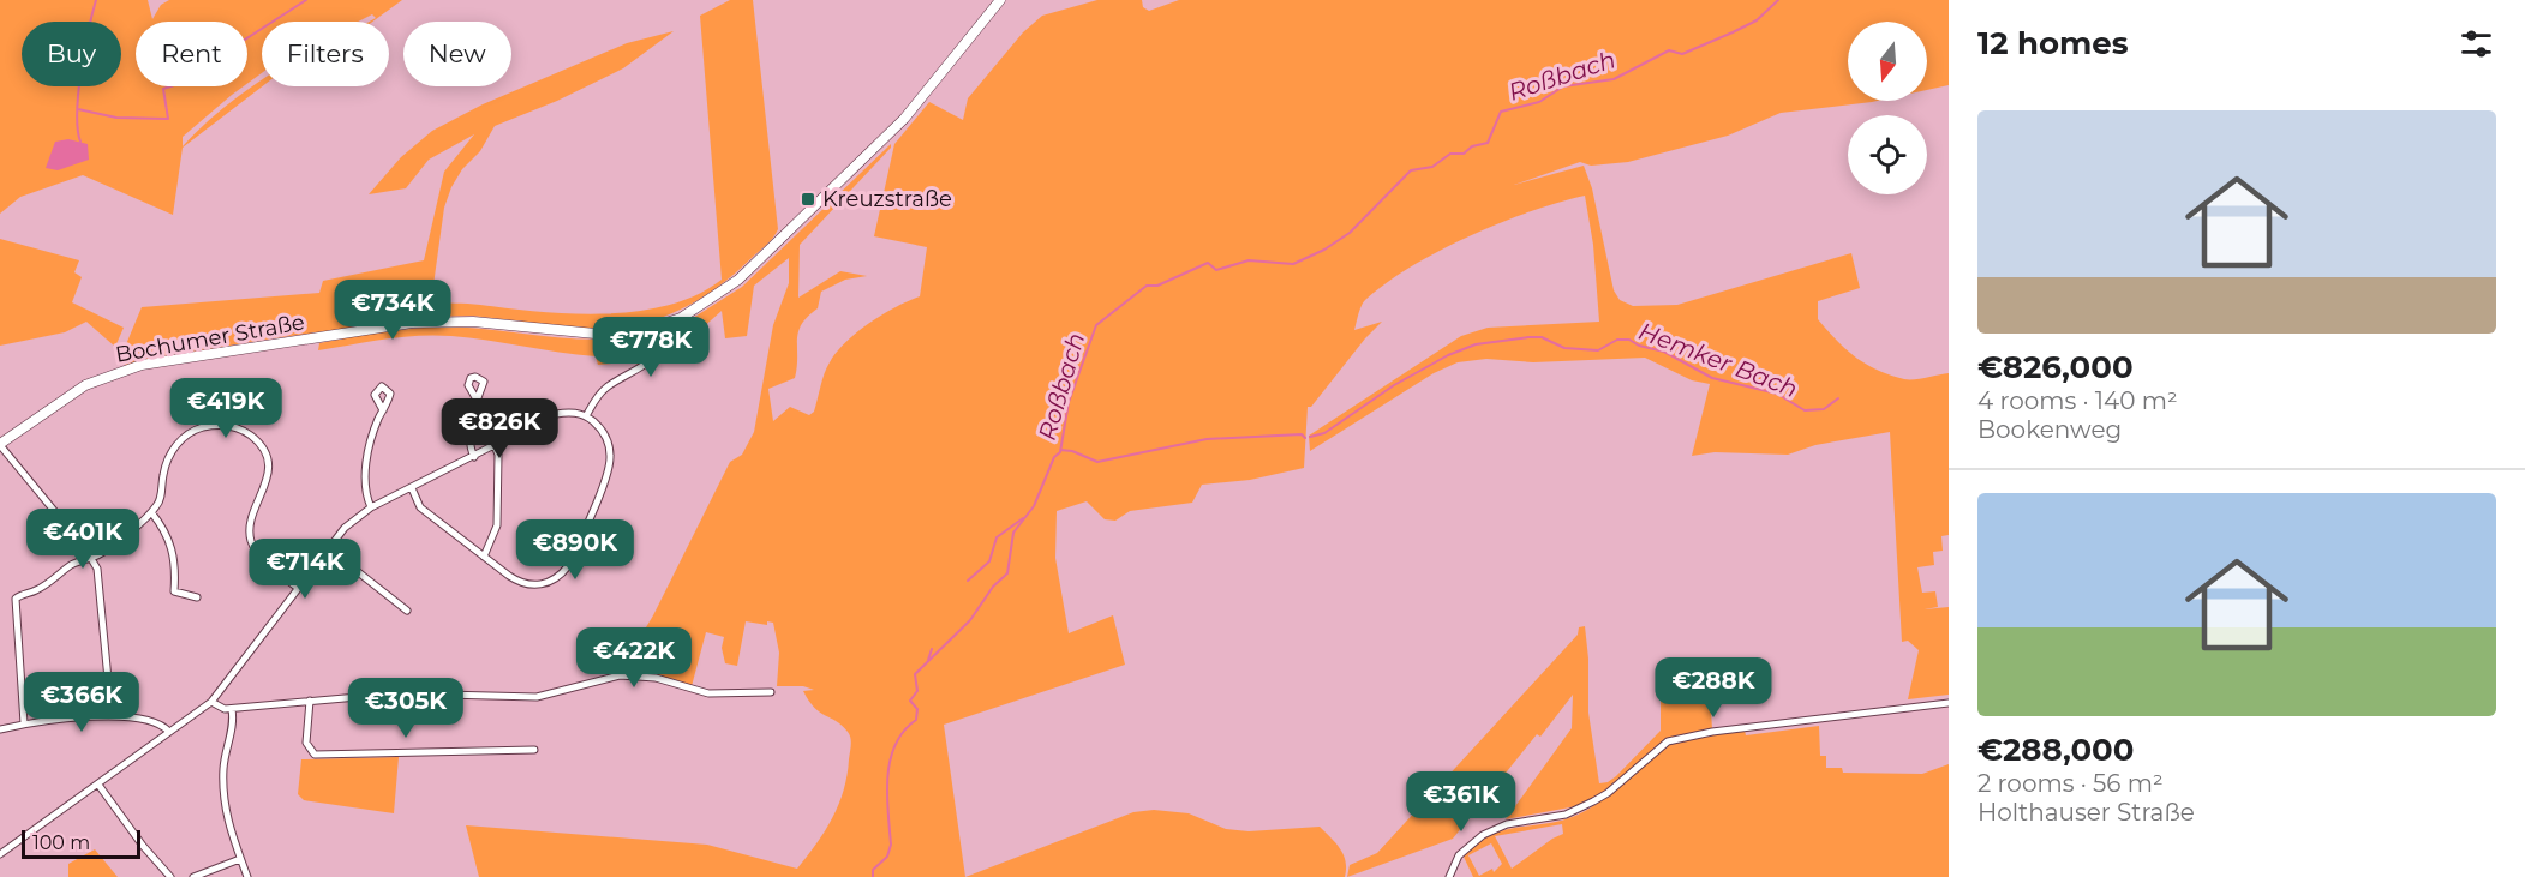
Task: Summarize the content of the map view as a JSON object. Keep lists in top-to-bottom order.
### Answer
{
  "streets": {
    "main road": ["Bochumer Straße"]
  },
  "water": ["Roßbach", "Hemker Bach"],
  "places": {
    "transit": ["Kreuzstraße"]
  },
  "scale_bar": "100 m",
  "north": "bottom",
  "page": {
    "heading": "12 homes",
    "chip": [
      "Buy",
      "Rent",
      "Filters",
      "New"
    ],
    "list": [
      {
        "name": "€826,000",
        "note": "4 rooms · 140 m² · Bookenweg"
      },
      {
        "name": "€288,000",
        "note": "2 rooms · 56 m² · Holthauser Straße"
      }
    ],
    "price": [
      "€734K",
      "€778K",
      "€419K",
      "€826K",
      "€401K",
      "€890K",
      "€714K",
      "€422K",
      "€288K",
      "€366K",
      "€305K",
      "€361K"
    ],
    "scale": "100 m"
  }
}
